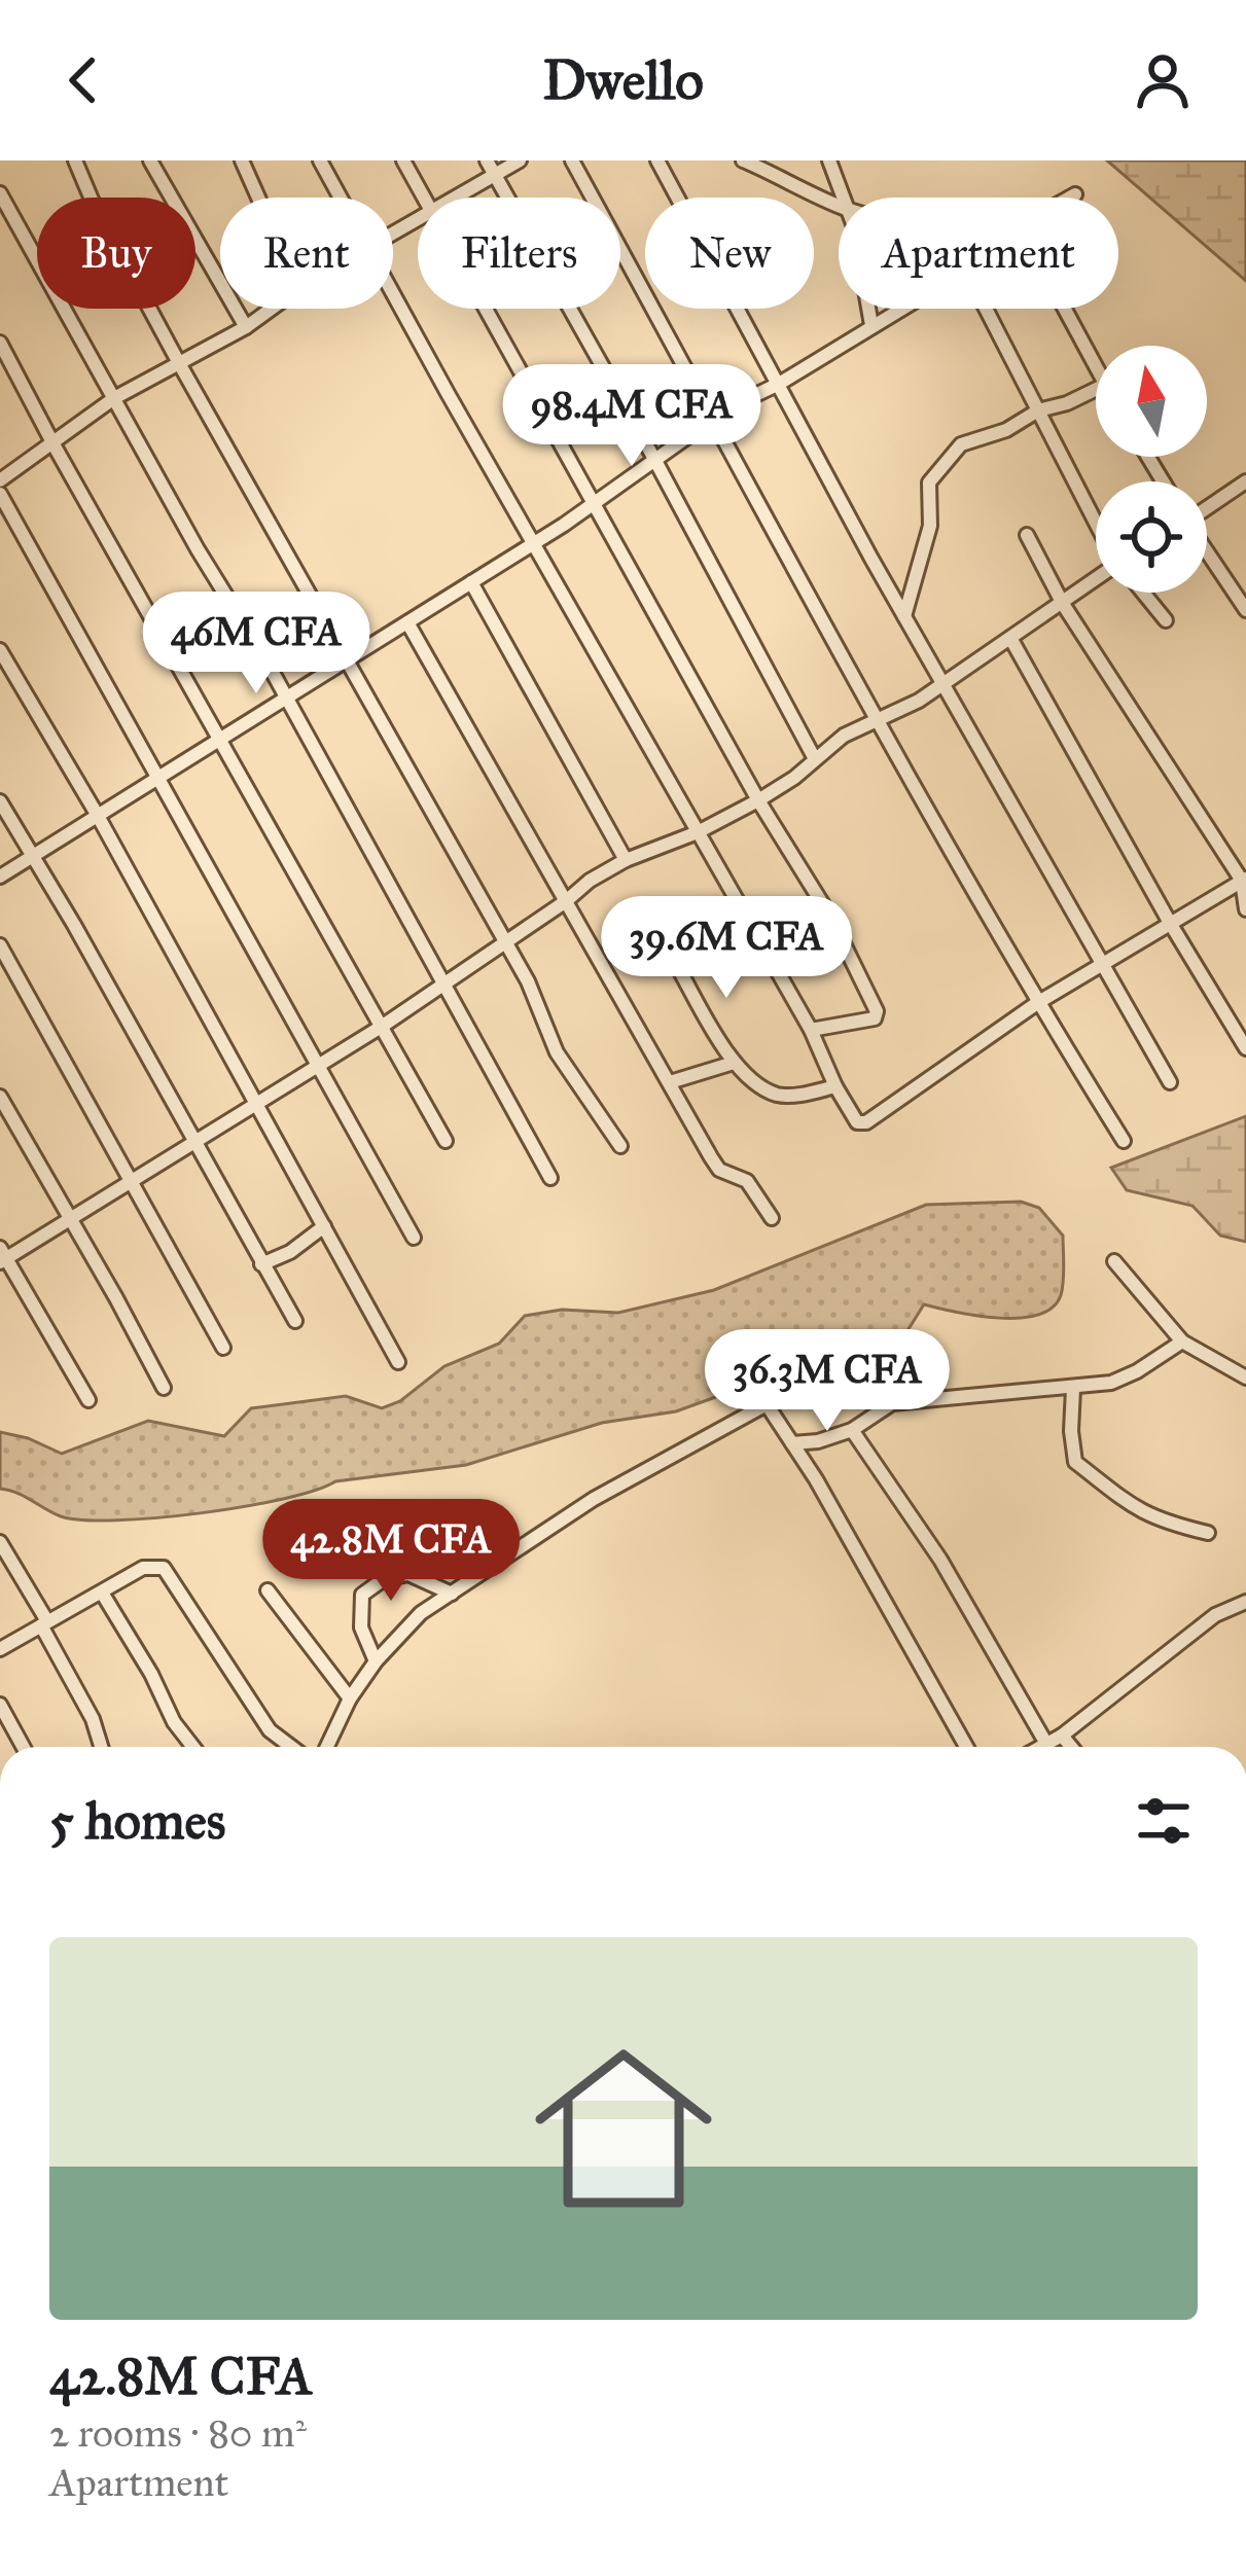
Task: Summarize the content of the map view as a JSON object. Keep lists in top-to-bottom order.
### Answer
{
  "north": "top",
  "page": {
    "header": "Dwello",
    "chip": [
      "Buy",
      "Rent",
      "Filters",
      "New",
      "Apartment"
    ],
    "price": [
      "98.4M CFA",
      "46M CFA",
      "39.6M CFA",
      "36.3M CFA",
      "42.8M CFA"
    ],
    "heading": "5 homes",
    "list": [
      {
        "name": "42.8M CFA",
        "note": "2 rooms · 80 m² · Apartment"
      }
    ]
  }
}
